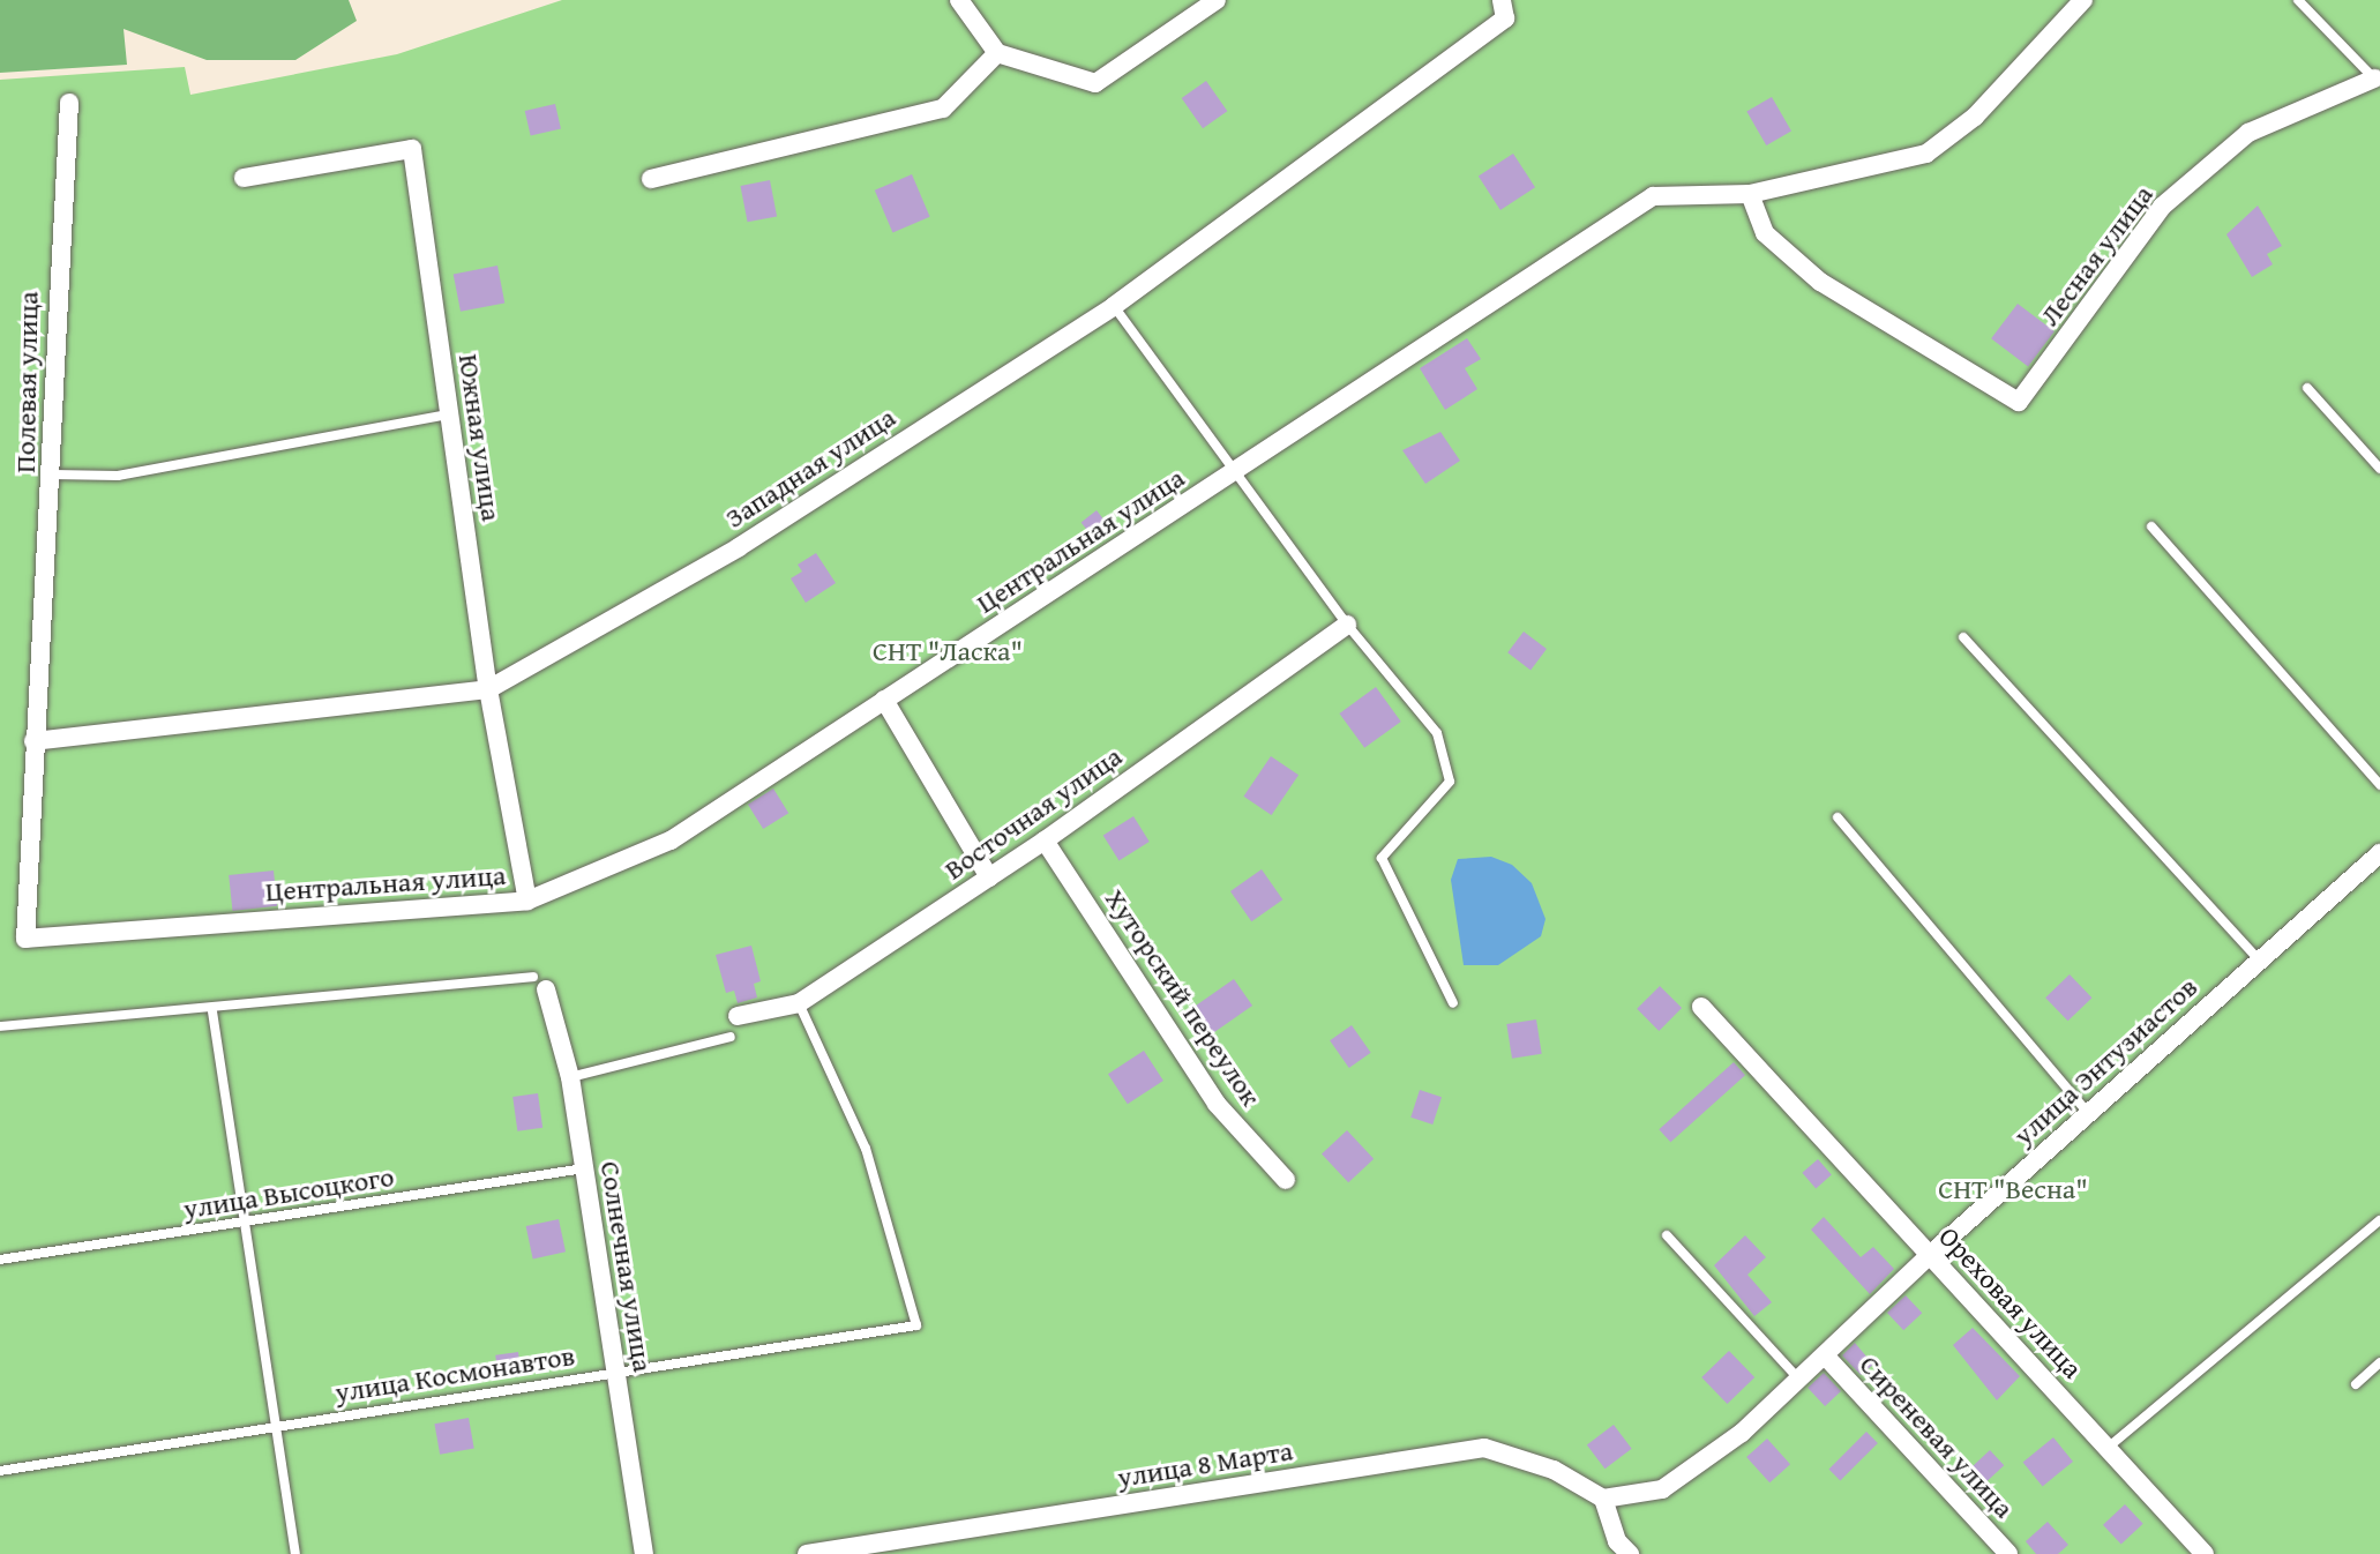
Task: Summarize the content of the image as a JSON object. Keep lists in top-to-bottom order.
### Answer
{
  "streets": {
    "street": [
      "Лесная улица",
      "Полевая улица",
      "Южная улица",
      "Западная улица",
      "Центральная улица",
      "Восточная улица",
      "Хуторский переулок",
      "улица Энтузиастов",
      "Солнечная улица",
      "Ореховая улица",
      "Сиреневая улица",
      "улица 8 Марта"
    ],
    "lane": ["улица Высоцкого", "улица Космонавтов"]
  },
  "crossings": [
    ["Лесная улица", "Центральная улица"],
    ["Полевая улица", "Западная улица"],
    ["Полевая улица", "Центральная улица"],
    ["Южная улица", "Западная улица"],
    ["Южная улица", "Центральная улица"],
    ["Восточная улица", "Хуторский переулок"],
    ["Восточная улица", "улица Космонавтов"],
    ["улица Энтузиастов", "Ореховая улица"],
    ["улица Энтузиастов", "Сиреневая улица"],
    ["улица Энтузиастов", "улица 8 Марта"],
    ["улица Высоцкого", "Солнечная улица"],
    ["Солнечная улица", "улица Космонавтов"]
  ],
  "parks": ["СНТ \"Ласка\"", "СНТ \"Весна\""]
}
